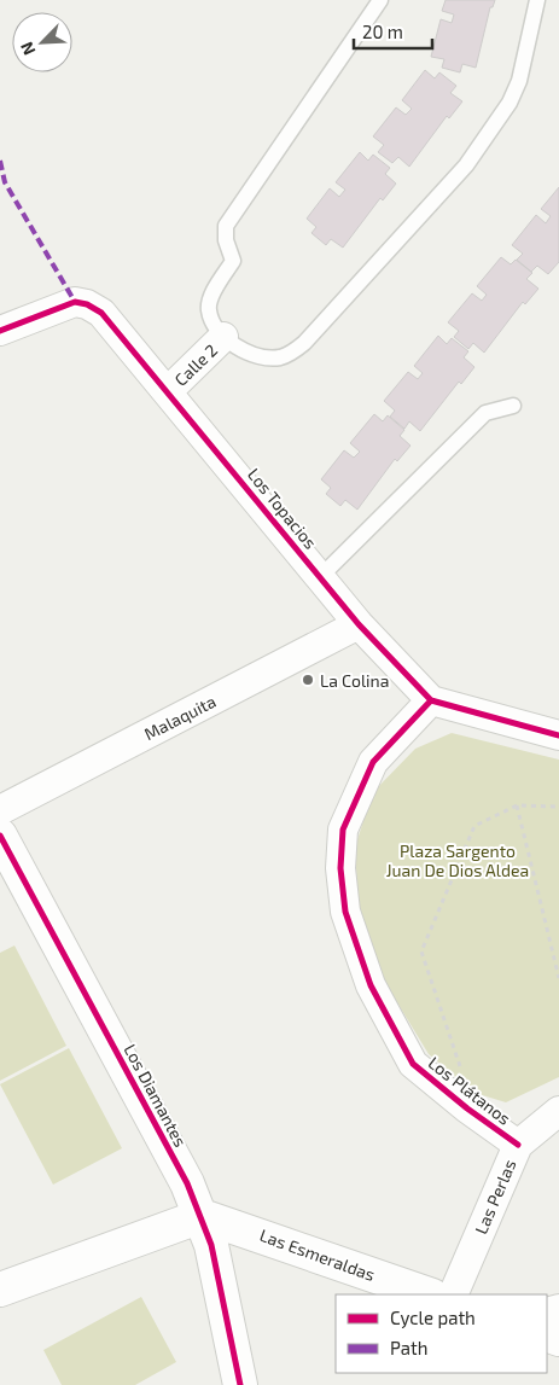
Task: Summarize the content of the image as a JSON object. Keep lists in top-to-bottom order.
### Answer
{
  "streets": {
    "street": [
      "Calle 2",
      "Los Topacios",
      "Malaquita",
      "Los Plátanos",
      "Los Diamantes",
      "Las Perlas",
      "Las Esmeraldas"
    ]
  },
  "crossings": [
    ["Calle 2", "Los Topacios"],
    ["Los Topacios", "Malaquita"],
    ["Los Topacios", "Los Plátanos"],
    ["Los Plátanos", "Las Perlas"],
    ["Los Diamantes", "Las Esmeraldas"]
  ],
  "parks": ["Plaza Sargento Juan De Dios Aldea"],
  "places": ["La Colina"],
  "legend": ["Cycle path", "Path"],
  "scale_bar": "20 m",
  "north": "bottom left"
}
